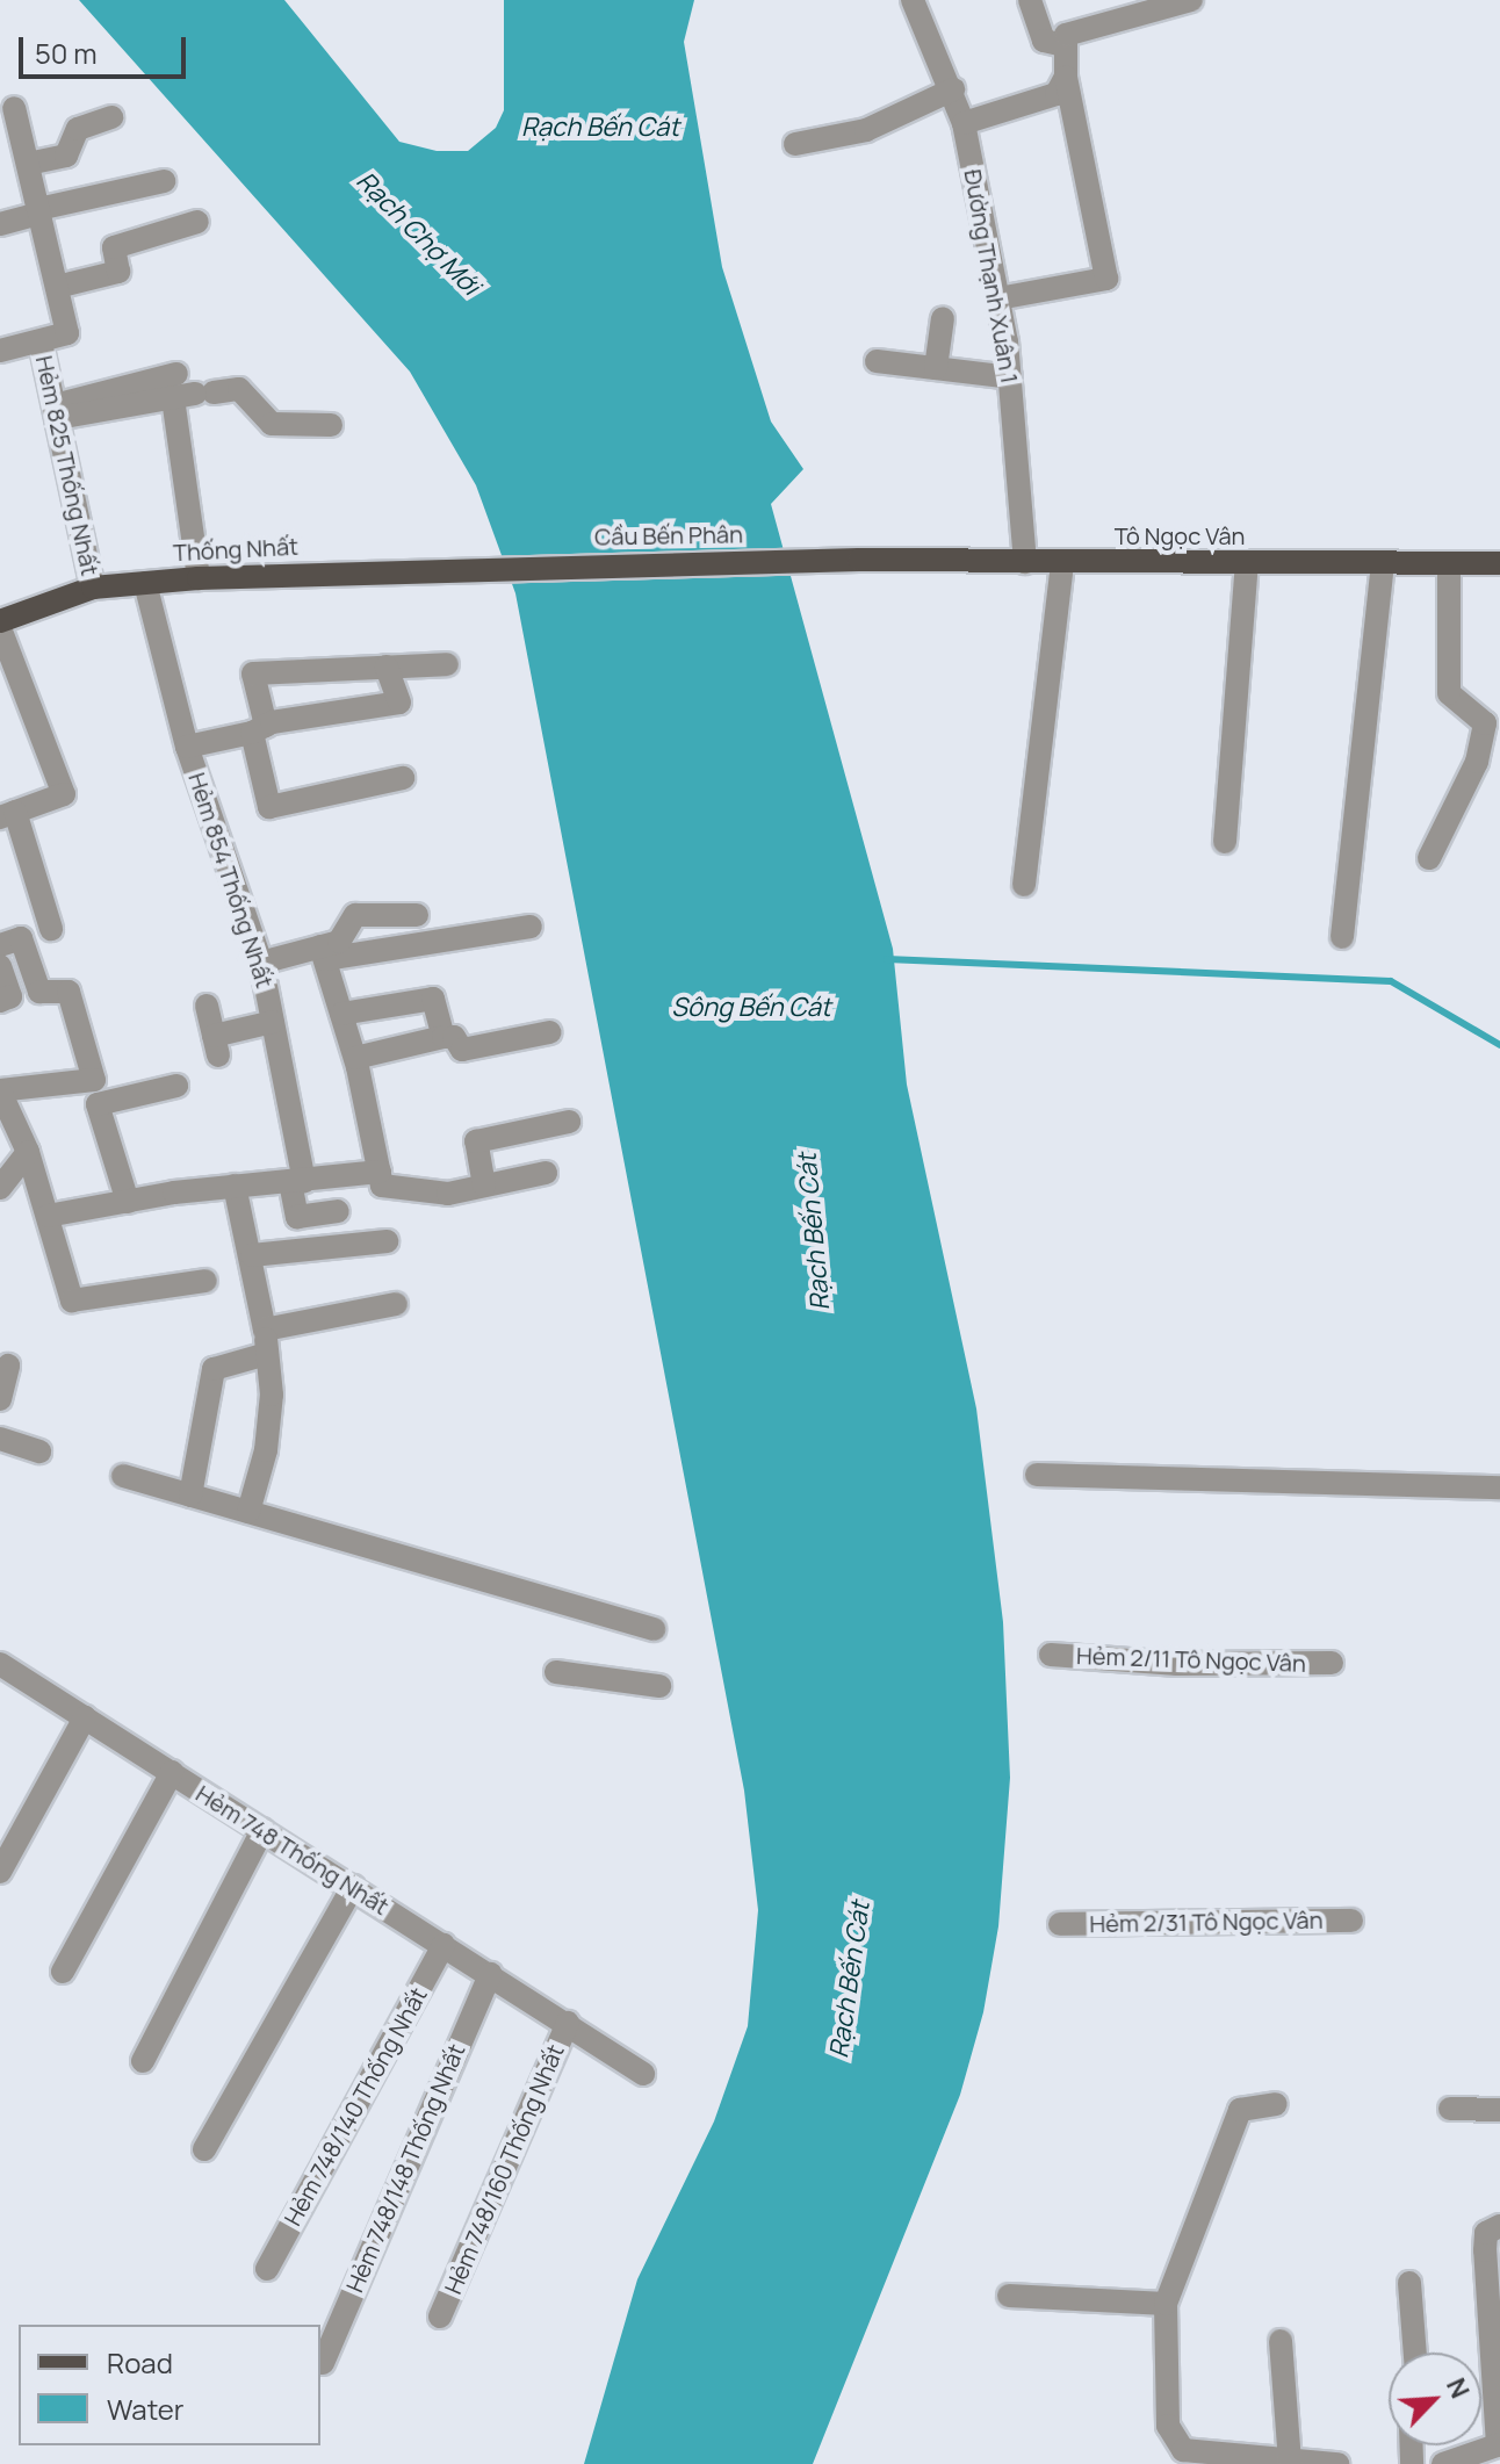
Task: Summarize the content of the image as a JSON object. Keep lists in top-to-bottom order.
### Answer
{
  "streets": {
    "main road": ["Cầu Bến Phân", "Tô Ngọc Vân", "Thống Nhất"],
    "street": [
      "Đường Thạnh Xuân 1",
      "Hẻm 825 Thống Nhất",
      "Hẻm 854 Thống Nhất",
      "Hẻm 2/11 Tô Ngọc Vân",
      "Hẻm 748 Thống Nhất",
      "Hẻm 2/31 Tô Ngọc Vân",
      "Hẻm 748/140 Thống Nhất",
      "Hẻm 748/148 Thống Nhất",
      "Hẻm 748/160 Thống Nhất"
    ]
  },
  "crossings": [
    ["Đường Thạnh Xuân 1", "Tô Ngọc Vân"],
    ["Hẻm 825 Thống Nhất", "Thống Nhất"],
    ["Cầu Bến Phân", "Tô Ngọc Vân"],
    ["Cầu Bến Phân", "Thống Nhất"],
    ["Thống Nhất", "Hẻm 854 Thống Nhất"],
    ["Hẻm 748 Thống Nhất", "Hẻm 748/140 Thống Nhất"],
    ["Hẻm 748 Thống Nhất", "Hẻm 748/148 Thống Nhất"],
    ["Hẻm 748 Thống Nhất", "Hẻm 748/160 Thống Nhất"]
  ],
  "water": ["Rạch Bến Cát", "Rạch Chợ Mới", "Sông Bến Cát"],
  "legend": ["Road", "Water"],
  "scale_bar": "50 m",
  "north": "top right"
}
